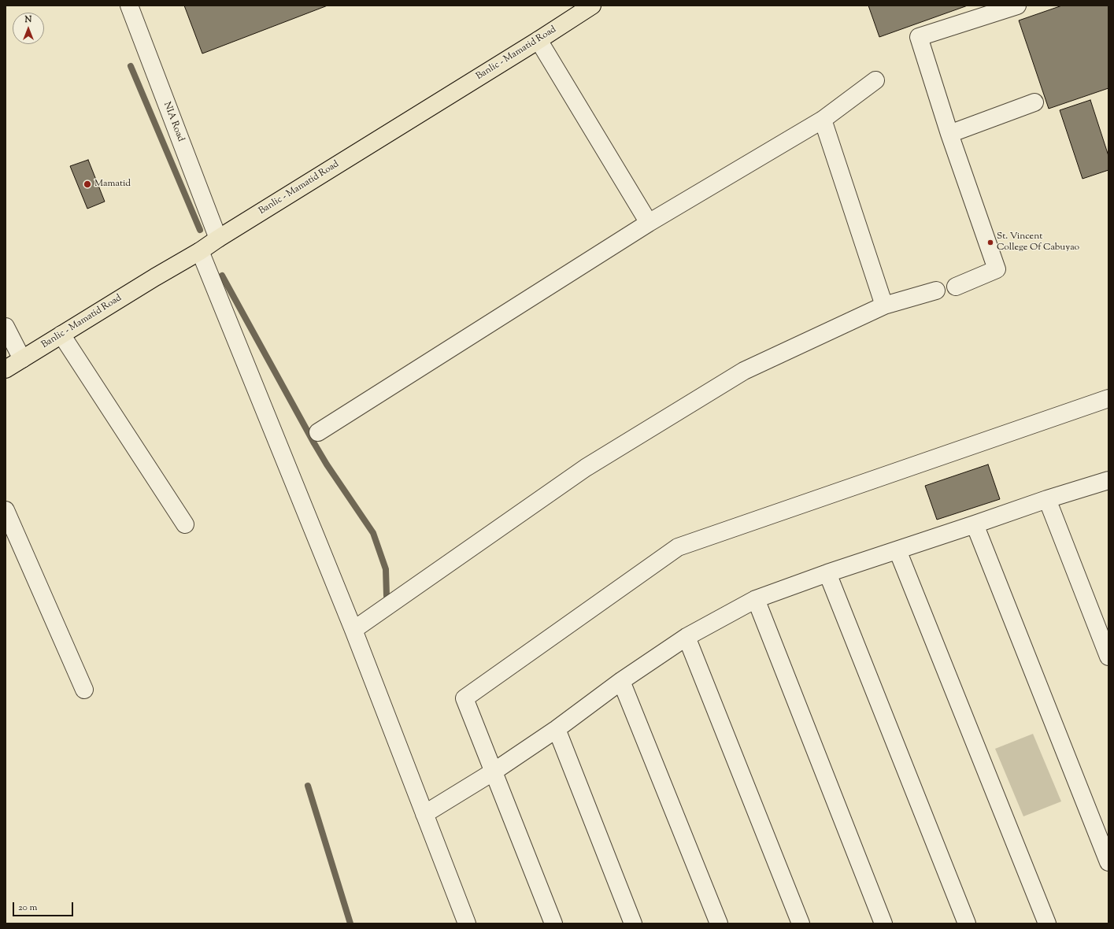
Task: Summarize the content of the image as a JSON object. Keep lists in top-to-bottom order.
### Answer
{
  "streets": {
    "main road": ["Banlic - Mamatid Road"],
    "street": ["NIA Road"]
  },
  "crossings": [
    ["Banlic - Mamatid Road", "NIA Road"]
  ],
  "places": ["Mamatid", "St. Vincent College Of Cabuyao"],
  "scale_bar": "20 m",
  "north": "top"
}
